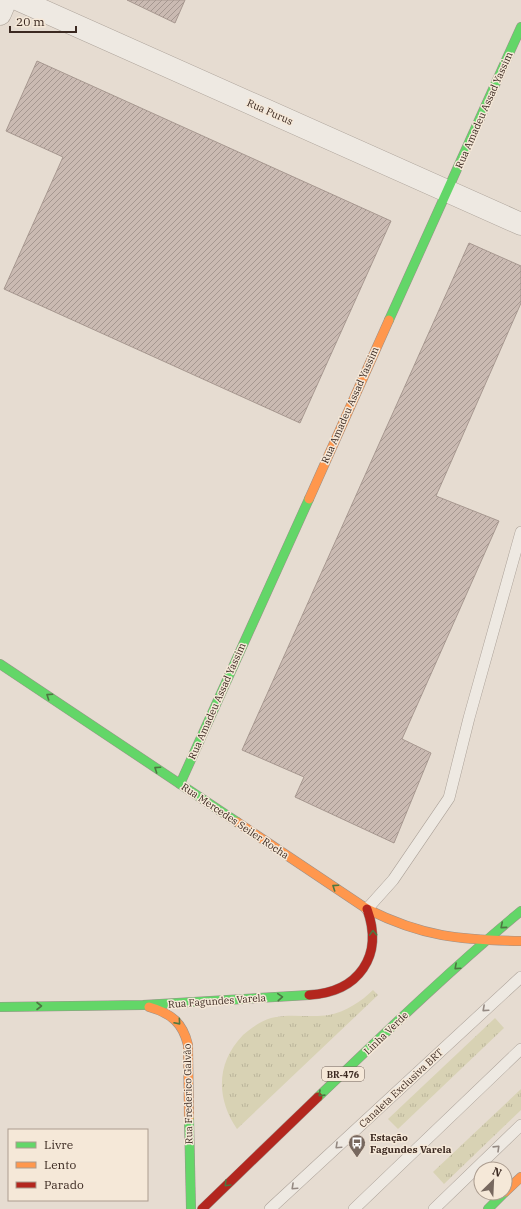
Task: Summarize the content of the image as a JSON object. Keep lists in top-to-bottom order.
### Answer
{
  "streets": {
    "main road": [
      "Rua Amadeu Assad Yassim",
      "Rua Mercedes Seiler Rocha",
      "Rua Fagundes Varela",
      "Linha Verde",
      "BR-476",
      "Rua Frederico Galvão"
    ],
    "street": ["Rua Purus"],
    "lane": ["Canaleta Exclusiva BRT"]
  },
  "crossings": [
    ["Rua Amadeu Assad Yassim", "Rua Purus"],
    ["Rua Amadeu Assad Yassim", "Rua Mercedes Seiler Rocha"],
    ["Rua Mercedes Seiler Rocha", "Rua Fagundes Varela"],
    ["Rua Mercedes Seiler Rocha", "Linha Verde"],
    ["Rua Fagundes Varela", "Rua Frederico Galvão"]
  ],
  "one_way": [
    "Rua Mercedes Seiler Rocha",
    "Rua Fagundes Varela",
    "Linha Verde",
    "Rua Frederico Galvão"
  ],
  "places": {
    "bus stop": ["Estação Fagundes Varela"]
  },
  "legend": ["Livre", "Lento", "Parado"],
  "scale_bar": "20 m",
  "north": "top right"
}
